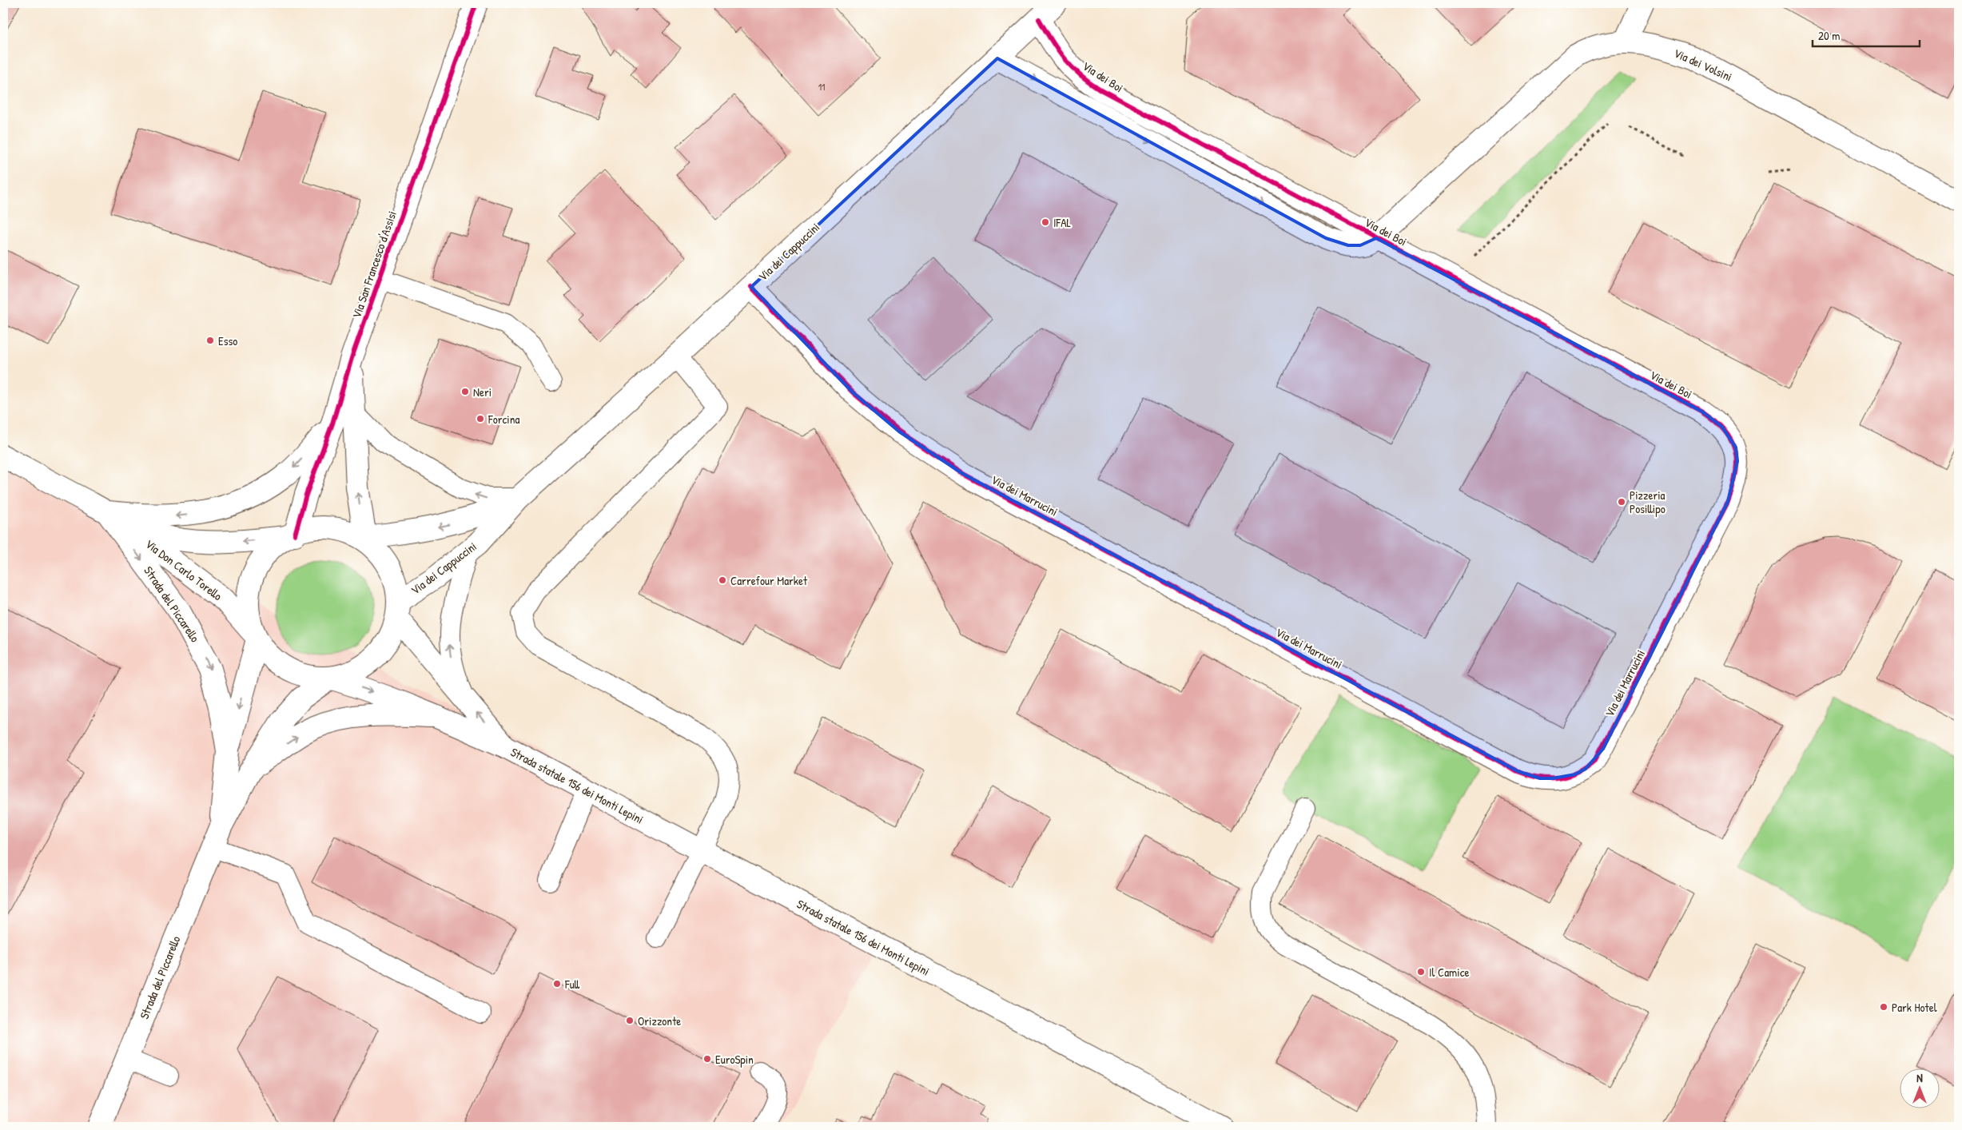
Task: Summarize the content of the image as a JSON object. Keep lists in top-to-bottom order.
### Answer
{
  "streets": {
    "street": [
      "Via dei Volsini",
      "Via dei Boi",
      "Via dei Cappuccini",
      "Via San Francesco d'Assisi",
      "Via dei Marrucini",
      "Via Don Carlo Torello",
      "Strada del Piccarello",
      "Strada statale 156 dei Monti Lepini"
    ]
  },
  "crossings": [
    ["Via dei Volsini", "Via dei Boi"],
    ["Via dei Volsini", "Via dei Cappuccini"],
    ["Via dei Boi", "Via dei Cappuccini"],
    ["Via dei Boi", "Via dei Marrucini"],
    ["Via dei Cappuccini", "Via San Francesco d'Assisi"],
    ["Via dei Cappuccini", "Via dei Marrucini"],
    ["Via dei Cappuccini", "Strada statale 156 dei Monti Lepini"],
    ["Via San Francesco d'Assisi", "Via Don Carlo Torello"],
    ["Via San Francesco d'Assisi", "Strada del Piccarello"],
    ["Via San Francesco d'Assisi", "Strada statale 156 dei Monti Lepini"],
    ["Via Don Carlo Torello", "Strada del Piccarello"],
    ["Via Don Carlo Torello", "Strada statale 156 dei Monti Lepini"],
    ["Strada del Piccarello", "Strada statale 156 dei Monti Lepini"]
  ],
  "one_way": ["Via dei Volsini", "Via Don Carlo Torello"],
  "places": [
    "IFAL",
    "Esso",
    "Neri",
    "Forcina",
    "Pizzeria Posillipo",
    "Carrefour Market",
    "Il Camice",
    "Full",
    "Park Hotel",
    "Orizzonte",
    "EuroSpin"
  ],
  "house_numbers": ["11"],
  "scale_bar": "20 m",
  "north": "top"
}
